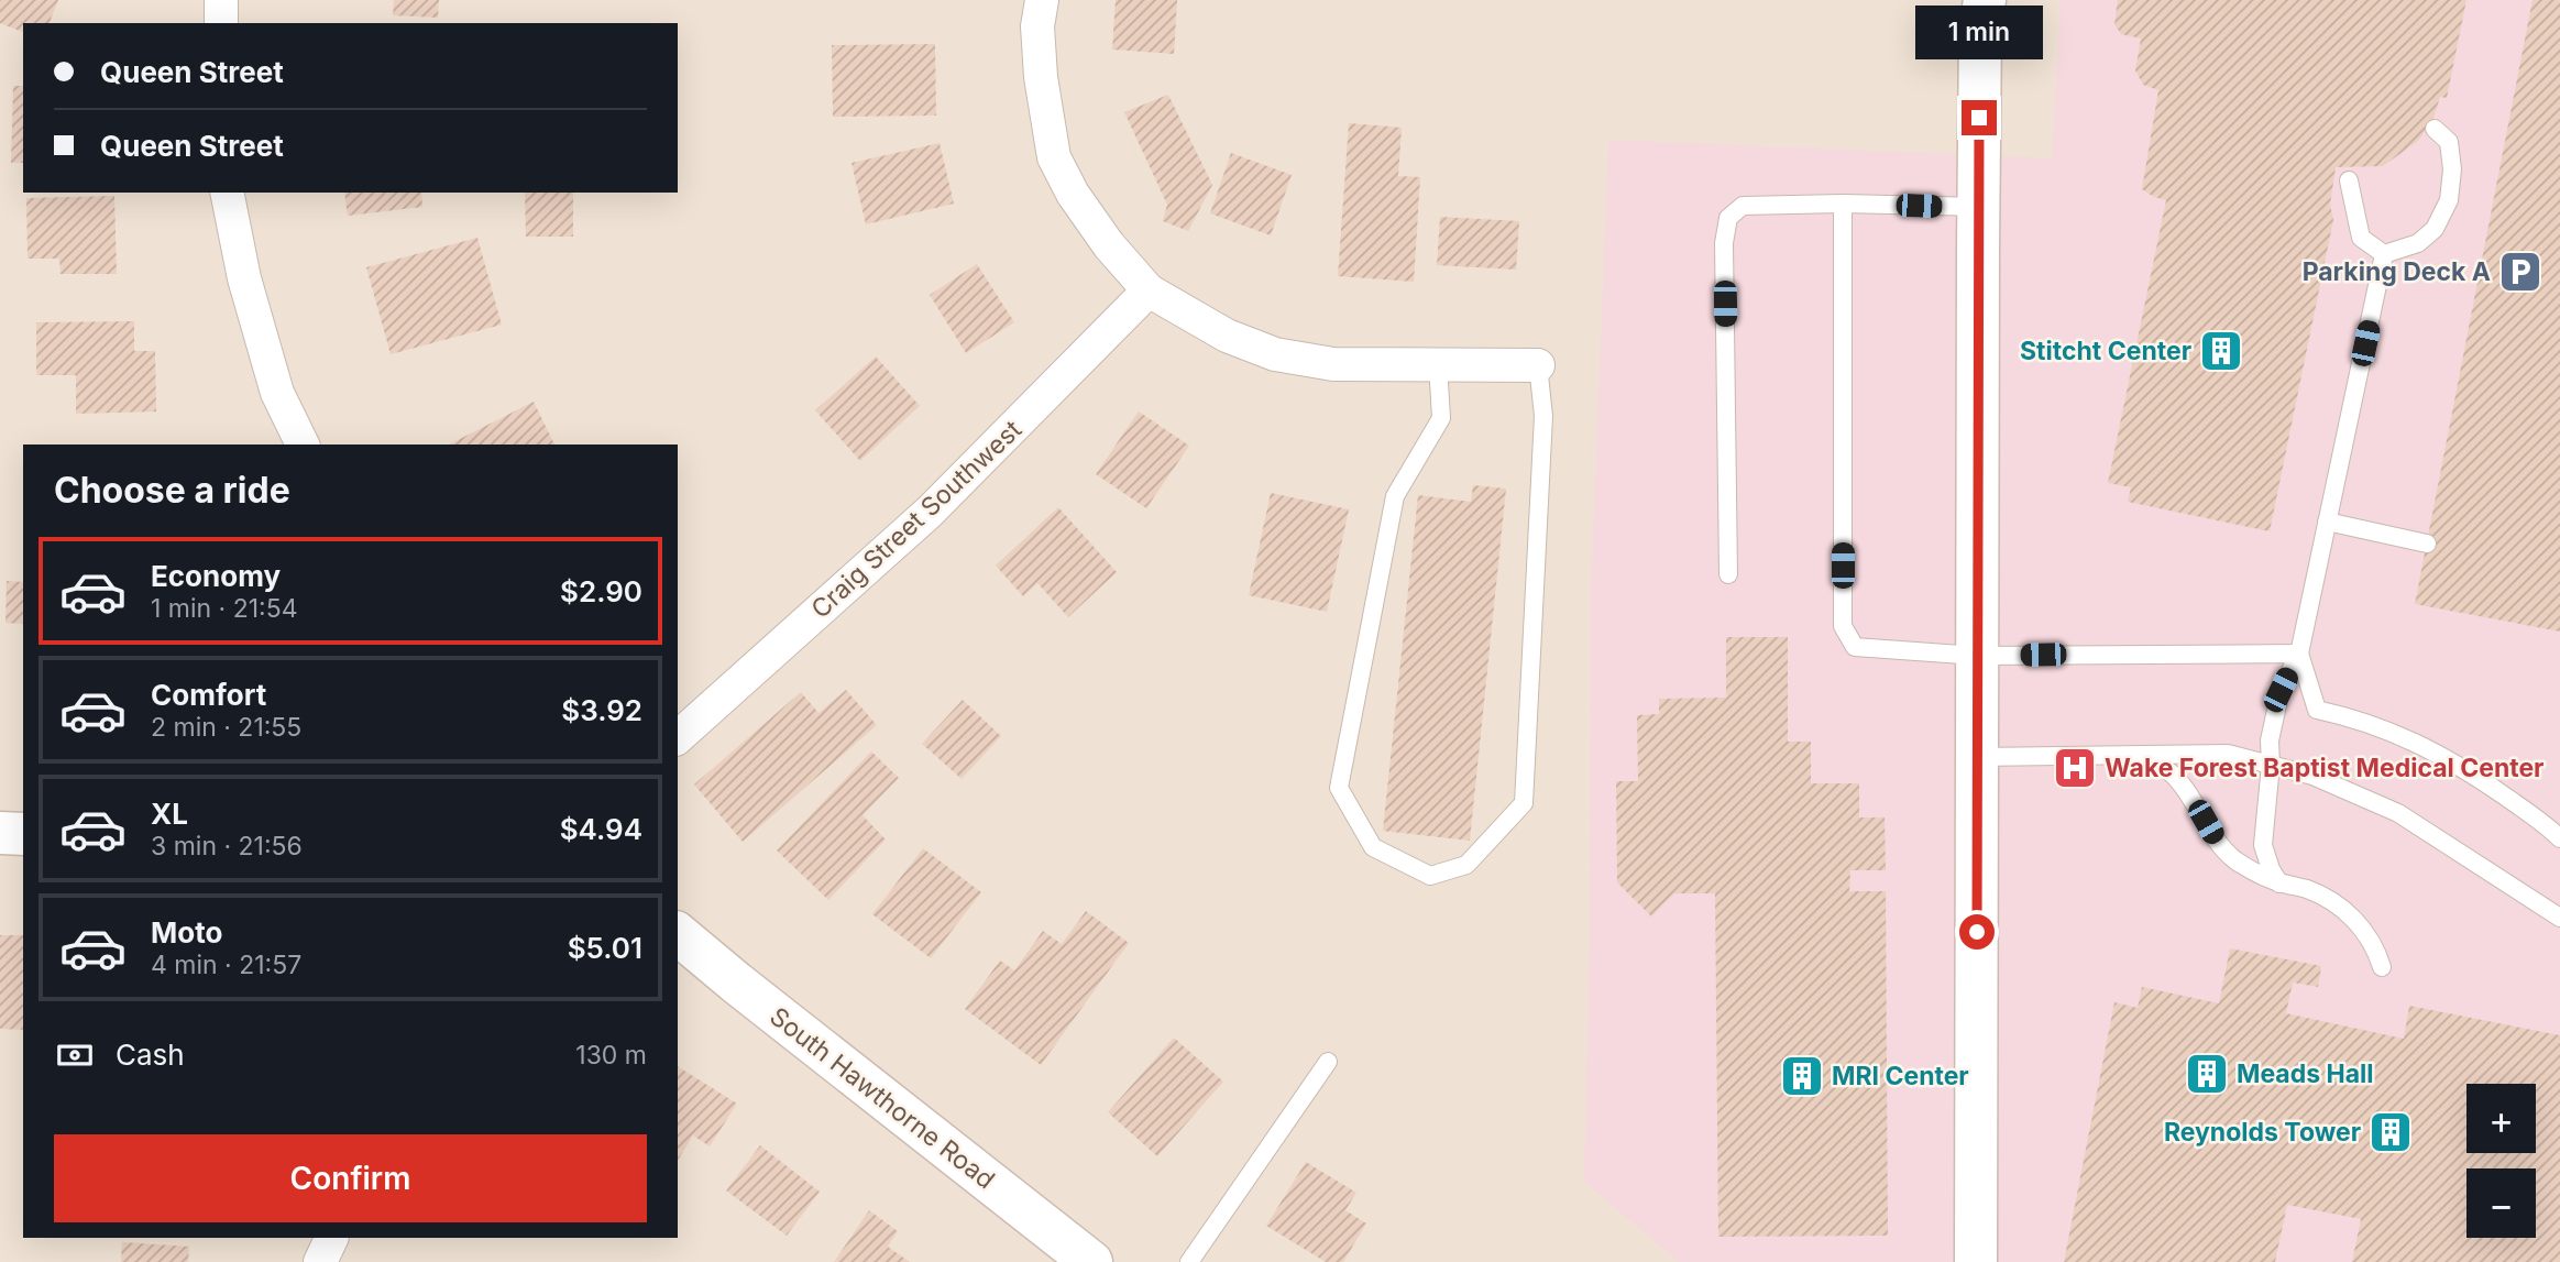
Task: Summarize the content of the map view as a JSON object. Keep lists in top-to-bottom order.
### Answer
{
  "streets": {
    "street": ["Craig Street Southwest", "South Hawthorne Road"]
  },
  "places": {
    "parking": ["Parking Deck A"],
    "building": [
      "Stitcht Center",
      "Meads Hall",
      "MRI Center",
      "Reynolds Tower"
    ],
    "hospital": ["Wake Forest Baptist Medical Center"]
  },
  "page": {
    "bubble": "1 min",
    "banner": ["Queen Street", "Queen Street"],
    "heading": "Choose a ride",
    "list": [
      {
        "name": "Economy",
        "note": "1 min · 21:54",
        "value": "$2.90"
      },
      {
        "name": "Comfort",
        "note": "2 min · 21:55",
        "value": "$3.92"
      },
      {
        "name": "XL",
        "note": "3 min · 21:56",
        "value": "$4.94"
      },
      {
        "name": "Moto",
        "note": "4 min · 21:57",
        "value": "$5.01"
      }
    ],
    "pay": ["Cash", "130 m"],
    "map_buttons": ["+", "−"],
    "buttons": "Confirm"
  }
}
